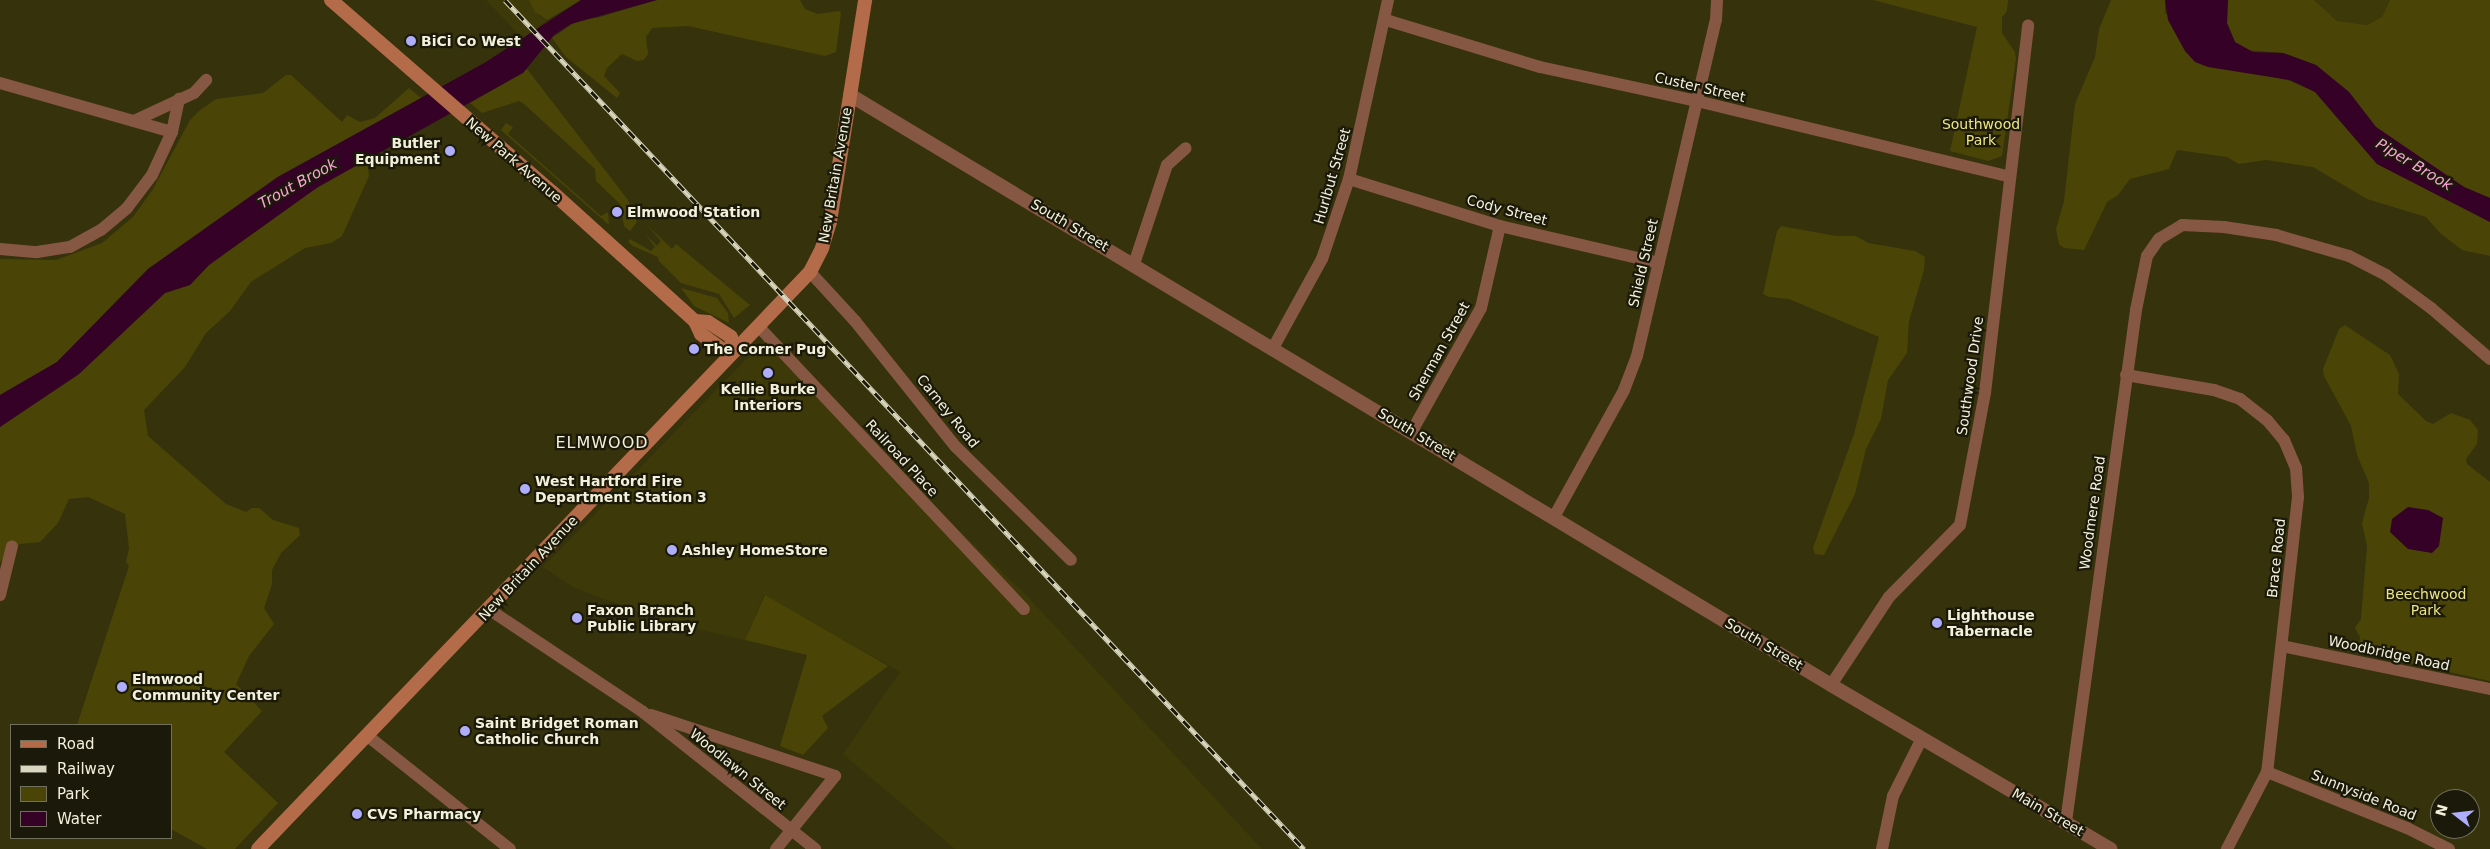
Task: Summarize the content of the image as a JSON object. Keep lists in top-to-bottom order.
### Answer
{
  "streets": {
    "main road": ["New Park Avenue", "New Britain Avenue"],
    "street": [
      "Custer Street",
      "Hurlbut Street",
      "Cody Street",
      "South Street",
      "Shield Street",
      "Sherman Street",
      "Southwood Drive",
      "Carney Road",
      "Railroad Place",
      "Woodmere Road",
      "Brace Road",
      "Woodbridge Road",
      "Woodlawn Street",
      "Sunnyside Road",
      "Main Street"
    ]
  },
  "crossings": [
    ["Custer Street", "Hurlbut Street"],
    ["Custer Street", "Shield Street"],
    ["Custer Street", "Southwood Drive"],
    ["New Park Avenue", "New Britain Avenue"],
    ["New Britain Avenue", "South Street"],
    ["New Britain Avenue", "Carney Road"],
    ["New Britain Avenue", "Railroad Place"],
    ["New Britain Avenue", "Woodlawn Street"],
    ["Hurlbut Street", "Cody Street"],
    ["Hurlbut Street", "South Street"],
    ["Cody Street", "Shield Street"],
    ["Cody Street", "Sherman Street"],
    ["South Street", "Shield Street"],
    ["South Street", "Sherman Street"],
    ["South Street", "Southwood Drive"],
    ["South Street", "Main Street"],
    ["Woodmere Road", "Brace Road"],
    ["Woodmere Road", "Main Street"],
    ["Brace Road", "Woodbridge Road"],
    ["Brace Road", "Sunnyside Road"]
  ],
  "districts": ["ELMWOOD"],
  "water": ["Piper Brook", "Trout Brook"],
  "parks": ["Southwood Park", "Beechwood Park"],
  "places": [
    "BiCi Co West",
    "Butler Equipment",
    "Elmwood Station",
    "The Corner Pug",
    "Kellie Burke Interiors",
    "West Hartford Fire Department Station 3",
    "Ashley HomeStore",
    "Faxon Branch Public Library",
    "Lighthouse Tabernacle",
    "Elmwood Community Center",
    "Saint Bridget Roman Catholic Church",
    "CVS Pharmacy"
  ],
  "legend": [
    "Road",
    "Railway",
    "Park",
    "Water"
  ],
  "north": "left"
}
